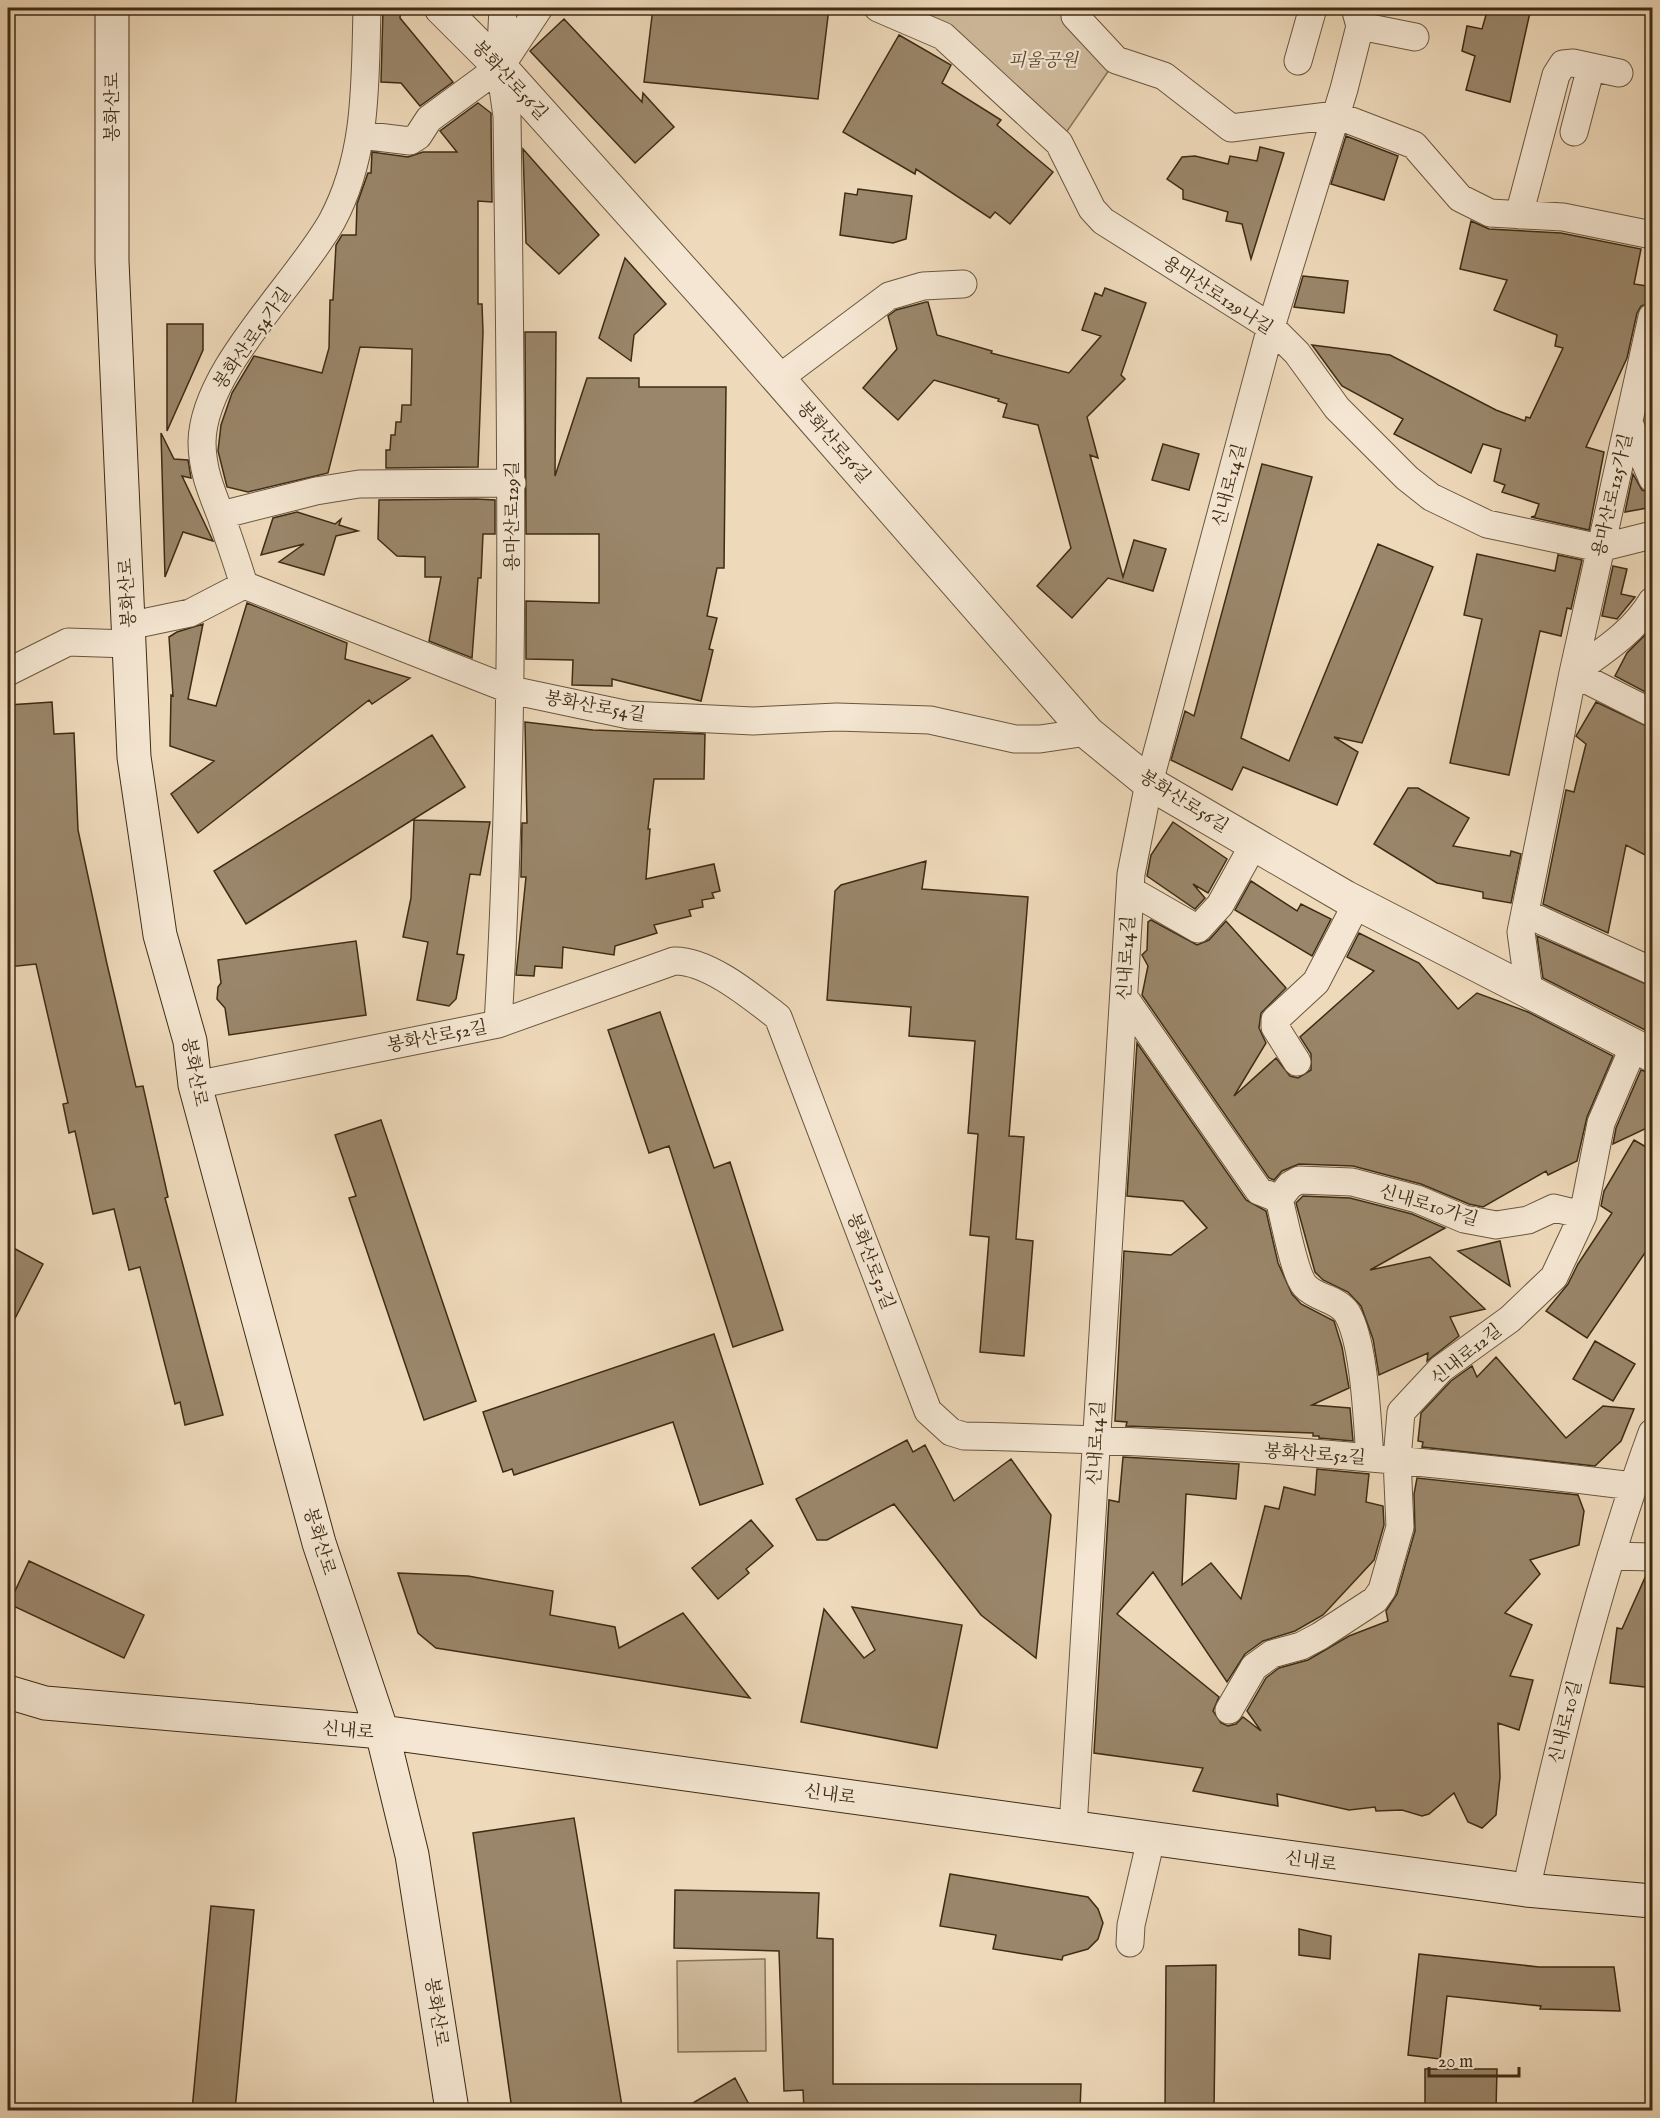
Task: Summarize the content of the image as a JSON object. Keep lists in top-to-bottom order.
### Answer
{
  "streets": {
    "main road": ["봉화산로56길", "봉화산로", "신내로"],
    "street": [
      "용마산로129나길",
      "봉화산로54가길",
      "신내로14길",
      "용마산로125가길",
      "용마산로129길",
      "봉화산로54길",
      "봉화산로52길",
      "신내로10가길",
      "신내로12길",
      "신내로10길"
    ]
  },
  "crossings": [
    ["봉화산로56길", "신내로14길"],
    ["봉화산로56길", "용마산로125가길"],
    ["봉화산로56길", "용마산로129길"],
    ["봉화산로56길", "봉화산로54길"],
    ["봉화산로56길", "신내로12길"],
    ["봉화산로", "봉화산로52길"],
    ["봉화산로", "신내로"],
    ["용마산로129나길", "신내로14길"],
    ["용마산로129나길", "용마산로125가길"],
    ["봉화산로54가길", "봉화산로54길"],
    ["신내로14길", "봉화산로52길"],
    ["신내로14길", "신내로"],
    ["용마산로129길", "봉화산로54길"],
    ["용마산로129길", "봉화산로52길"],
    ["봉화산로52길", "신내로12길"],
    ["봉화산로52길", "신내로10길"],
    ["신내로10가길", "신내로12길"],
    ["신내로10길", "신내로"]
  ],
  "parks": ["피울공원"],
  "scale_bar": "20 m"
}
